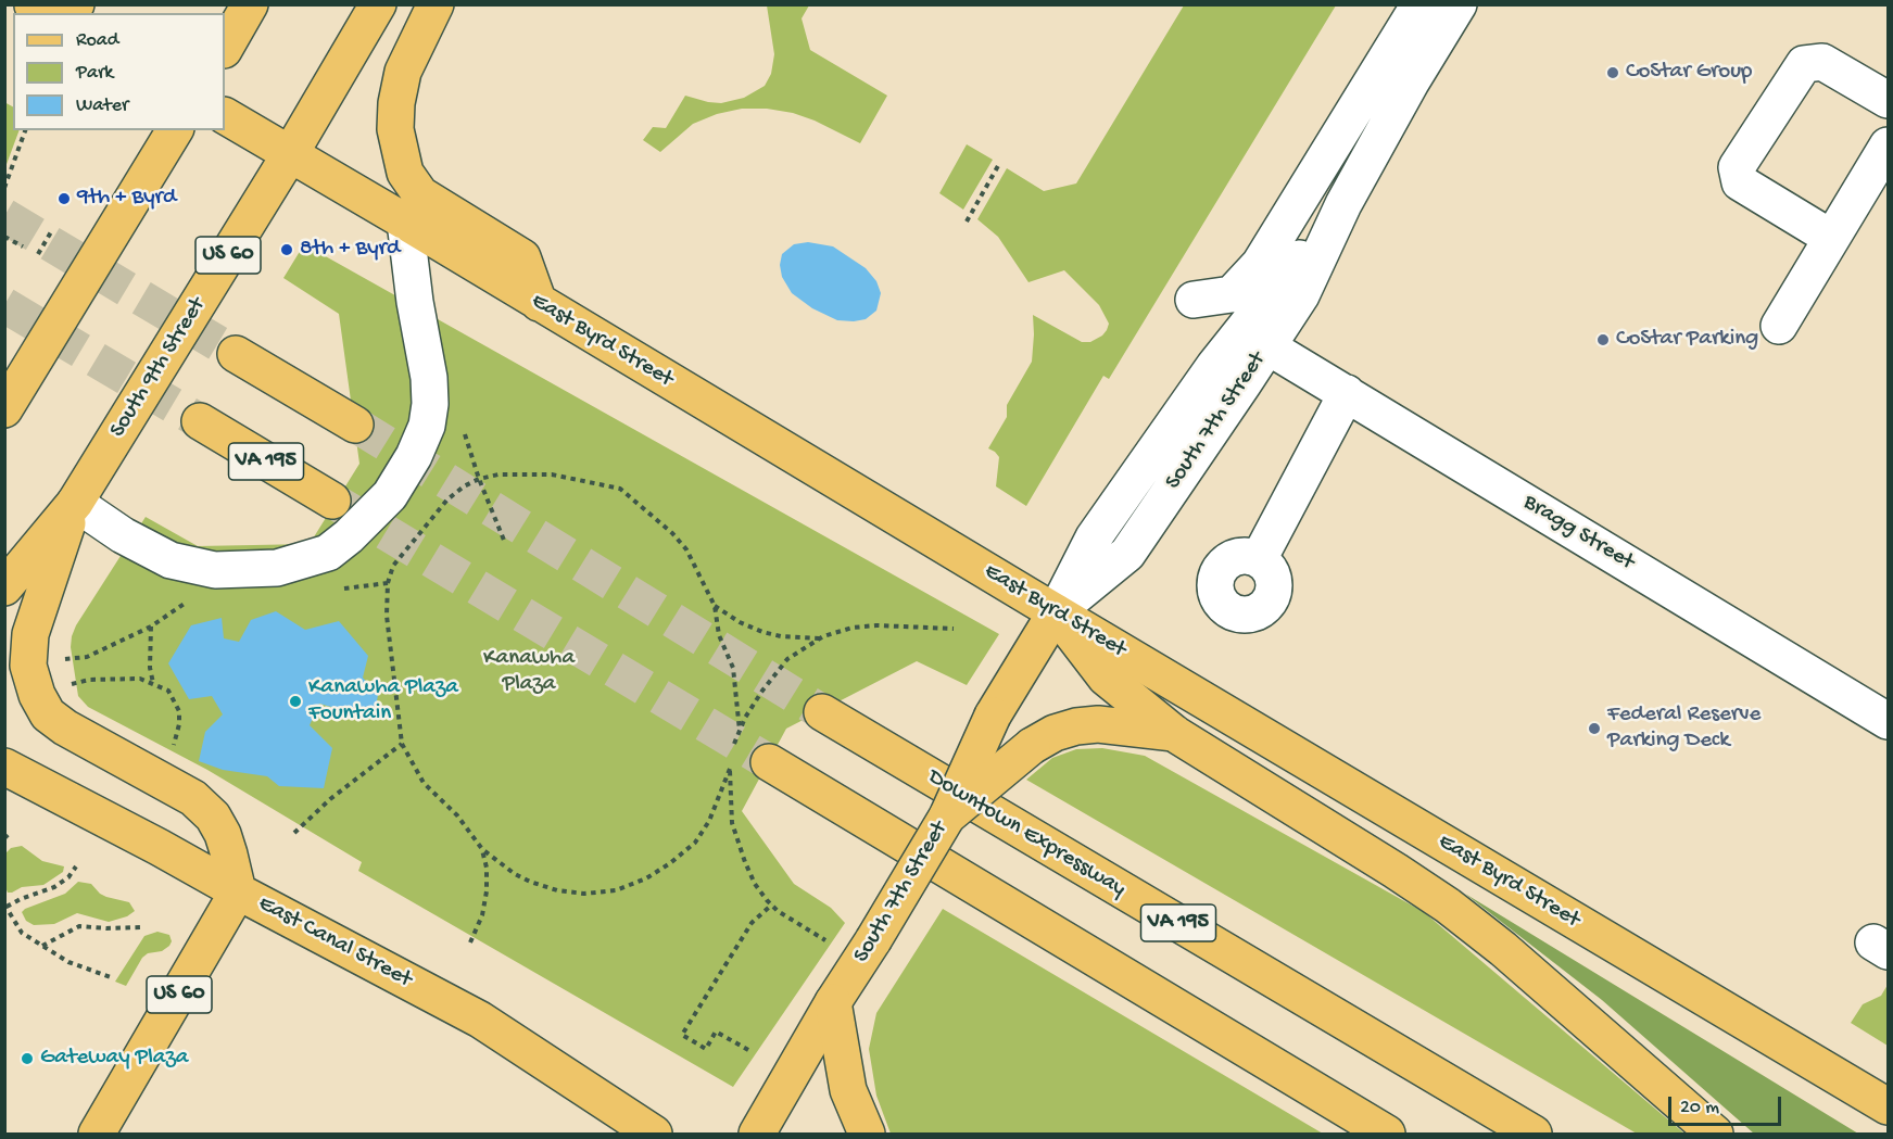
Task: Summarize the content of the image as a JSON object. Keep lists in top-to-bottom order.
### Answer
{
  "streets": {
    "main road": [
      "US 60",
      "East Byrd Street",
      "South 9th Street",
      "South 7th Street",
      "VA 195",
      "Downtown Expressway",
      "East Canal Street"
    ],
    "street": ["Bragg Street"]
  },
  "crossings": [
    ["US 60", "South 9th Street"],
    ["US 60", "East Canal Street"],
    ["East Byrd Street", "South 9th Street"],
    ["East Byrd Street", "South 7th Street"],
    ["South 7th Street", "Bragg Street"]
  ],
  "parks": ["Kanawha Plaza"],
  "places": [
    "CoStar Group",
    "9th + Byrd",
    "8th + Byrd",
    "CoStar Parking",
    "Kanawha Plaza Fountain",
    "Federal Reserve Parking Deck",
    "Gateway Plaza"
  ],
  "legend": ["Road", "Park", "Water"],
  "scale_bar": "20 m"
}
